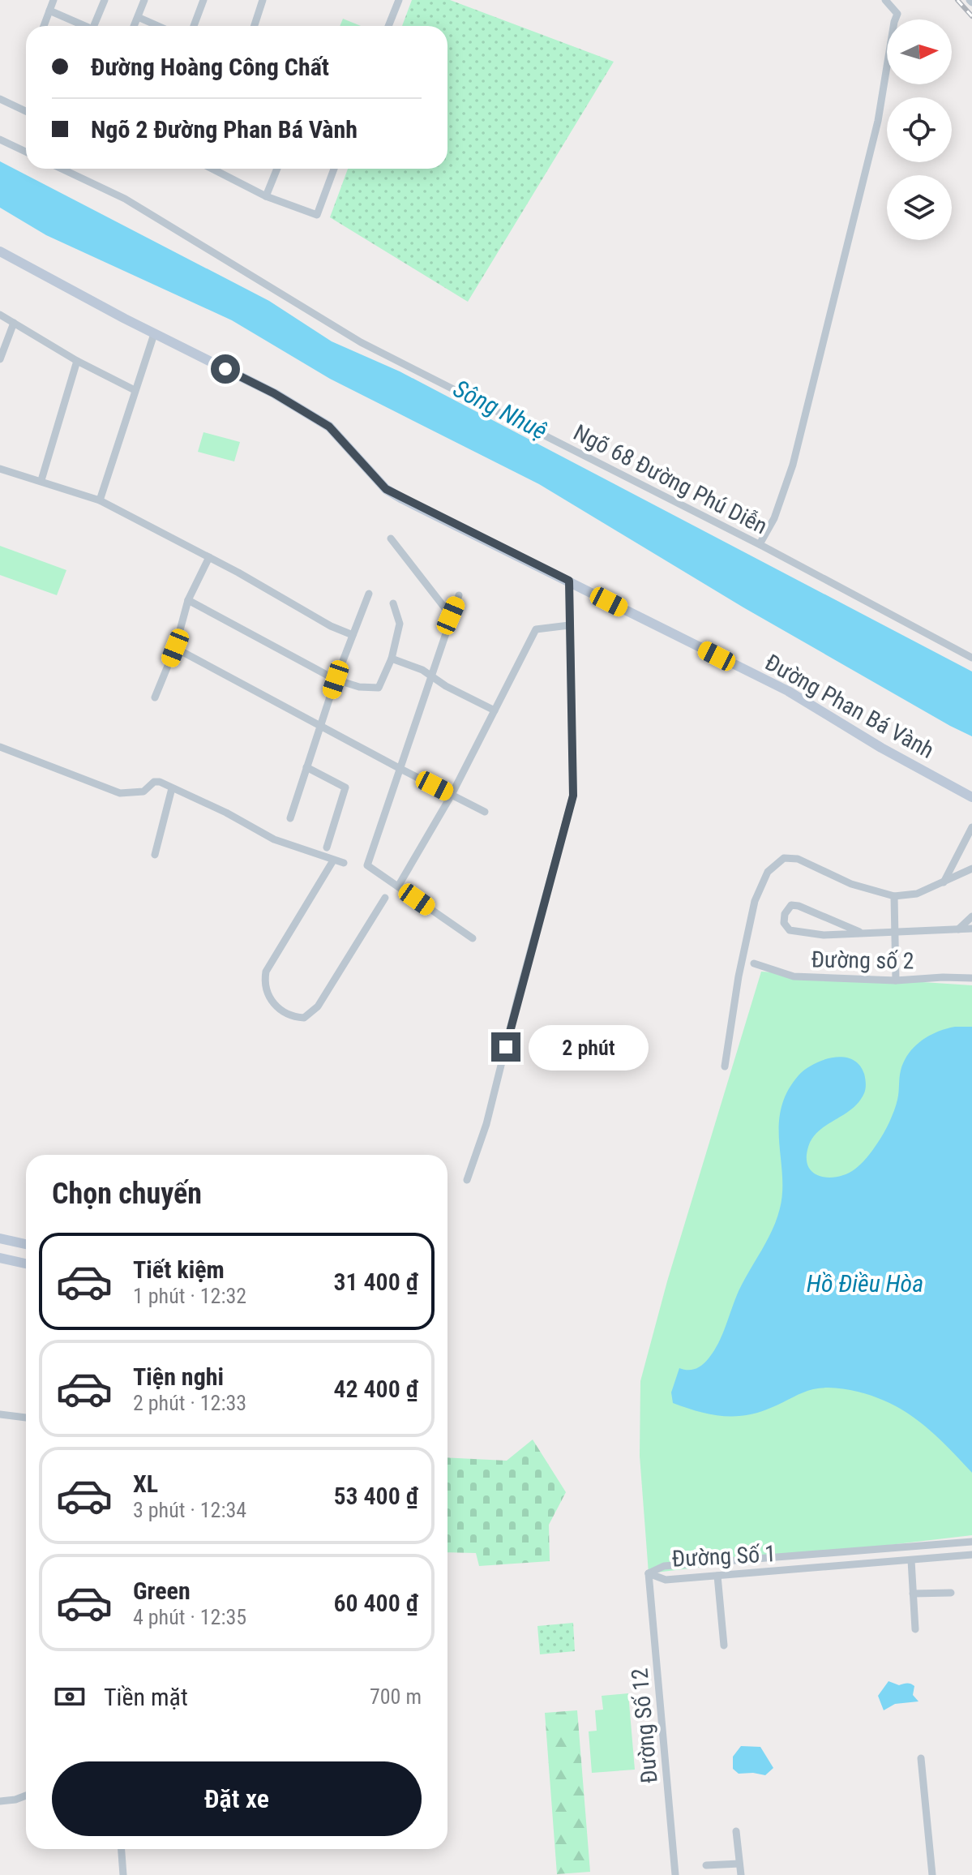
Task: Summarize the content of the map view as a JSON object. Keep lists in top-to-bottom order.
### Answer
{
  "streets": {
    "street": [
      "Ngõ 68 Đường Phú Diễn",
      "Đường Phan Bá Vành",
      "Đường số 2",
      "Đường Số 1",
      "Đường Số 12"
    ]
  },
  "crossings": [
    ["Đường Số 1", "Đường Số 12"]
  ],
  "water": ["Sông Nhuệ", "Hồ Điều Hòa"],
  "north": "right",
  "page": {
    "banner": ["Đường Hoàng Công Chất", "Ngõ 2 Đường Phan Bá Vành"],
    "bubble": "2 phút",
    "heading": "Chọn chuyến",
    "list": [
      {
        "name": "Tiết kiệm",
        "note": "1 phút · 12:32",
        "value": "31 400 ₫"
      },
      {
        "name": "Tiện nghi",
        "note": "2 phút · 12:33",
        "value": "42 400 ₫"
      },
      {
        "name": "XL",
        "note": "3 phút · 12:34",
        "value": "53 400 ₫"
      },
      {
        "name": "Green",
        "note": "4 phút · 12:35",
        "value": "60 400 ₫"
      }
    ],
    "pay": ["Tiền mặt", "700 m"],
    "buttons": "Đặt xe"
  }
}
